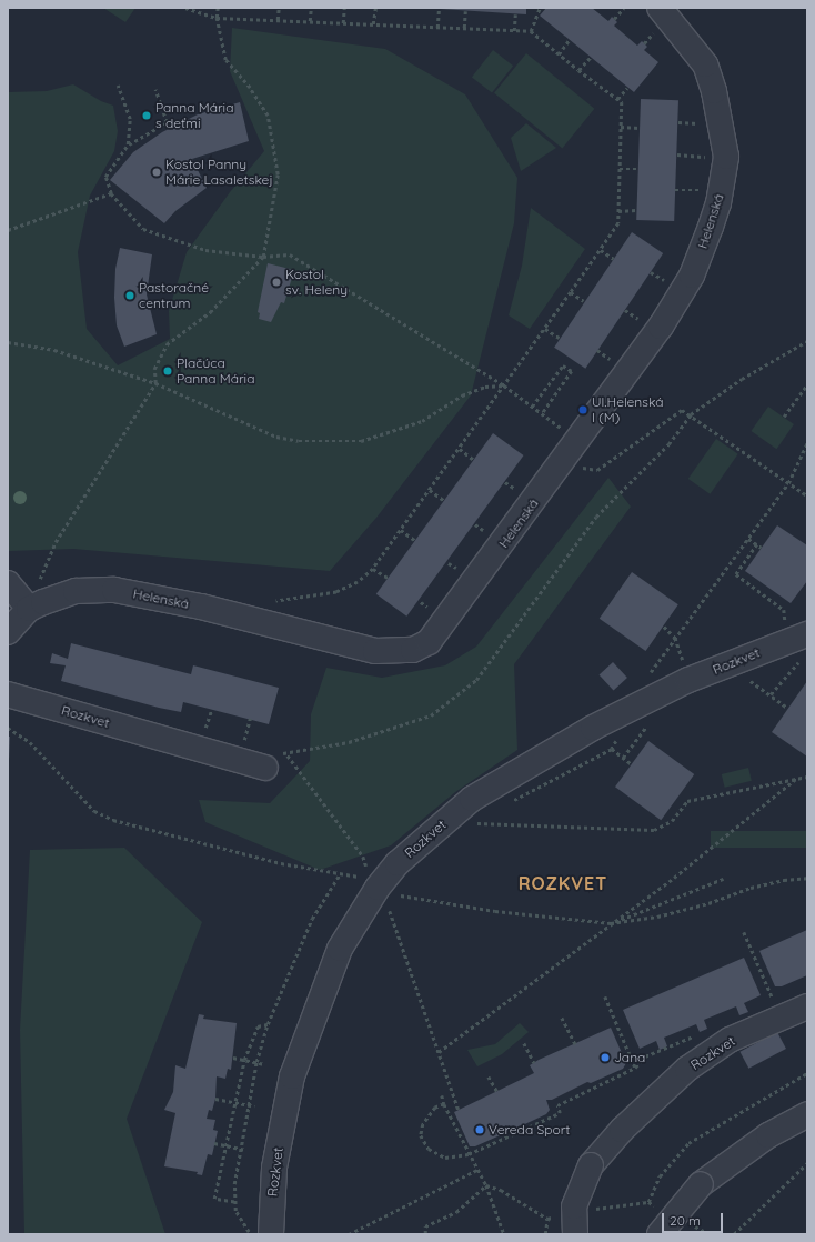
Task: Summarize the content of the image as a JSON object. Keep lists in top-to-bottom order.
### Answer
{
  "streets": {
    "street": ["Helenská", "Rozkvet"]
  },
  "districts": ["ROZKVET"],
  "places": [
    "Panna Mária s deťmi",
    "Kostol Panny Márie Lasaletskej",
    "Kostol sv. Heleny",
    "Pastoračné centrum",
    "Plačúca Panna Mária",
    "Ul.Helenská I (M)",
    "Jana",
    "Vereda Sport"
  ],
  "scale_bar": "20 m"
}
